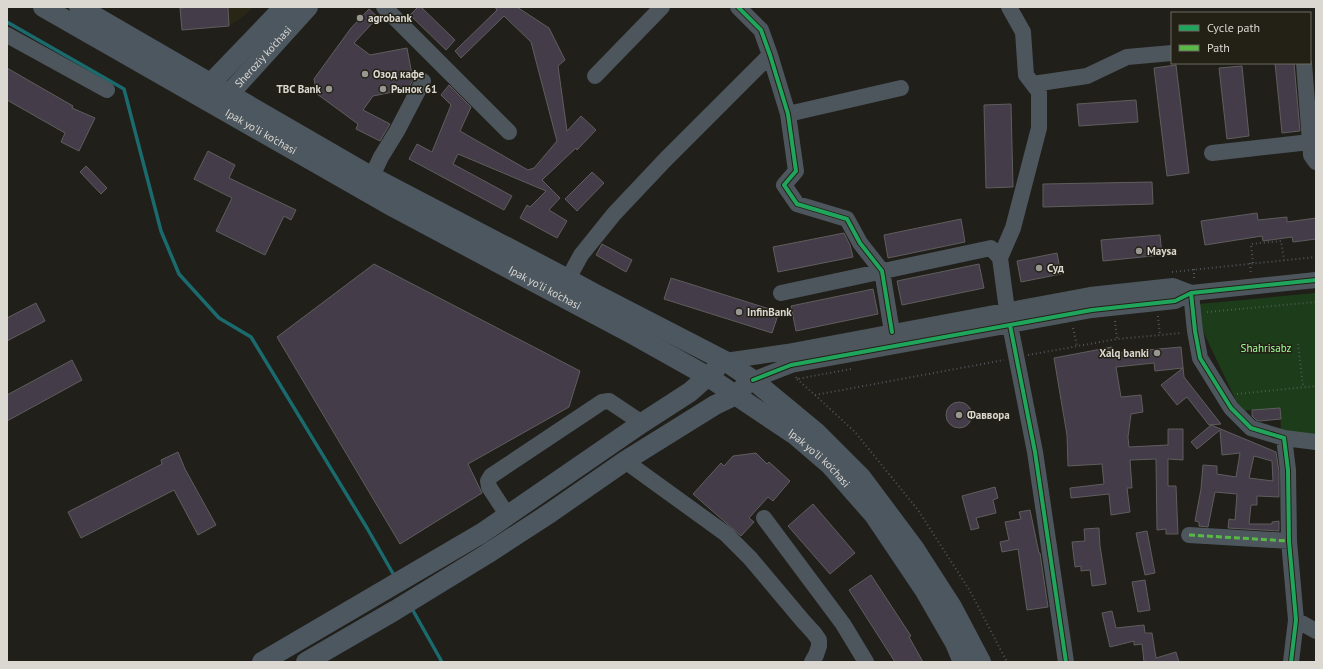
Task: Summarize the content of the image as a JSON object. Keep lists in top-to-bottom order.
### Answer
{
  "streets": {
    "main road": ["Sheroziy ko'chasi", "Ipak yo'li ko'chasi"]
  },
  "crossings": [
    ["Sheroziy ko'chasi", "Ipak yo'li ko'chasi"]
  ],
  "parks": ["Shahrisabz"],
  "places": [
    "agrobank",
    "Озод кафе",
    "TBC Bank",
    "Рынок 61",
    "Maysa",
    "Суд",
    "InfinBank",
    "Xalq banki",
    "Фаввора"
  ],
  "legend": ["Cycle path", "Path"]
}
